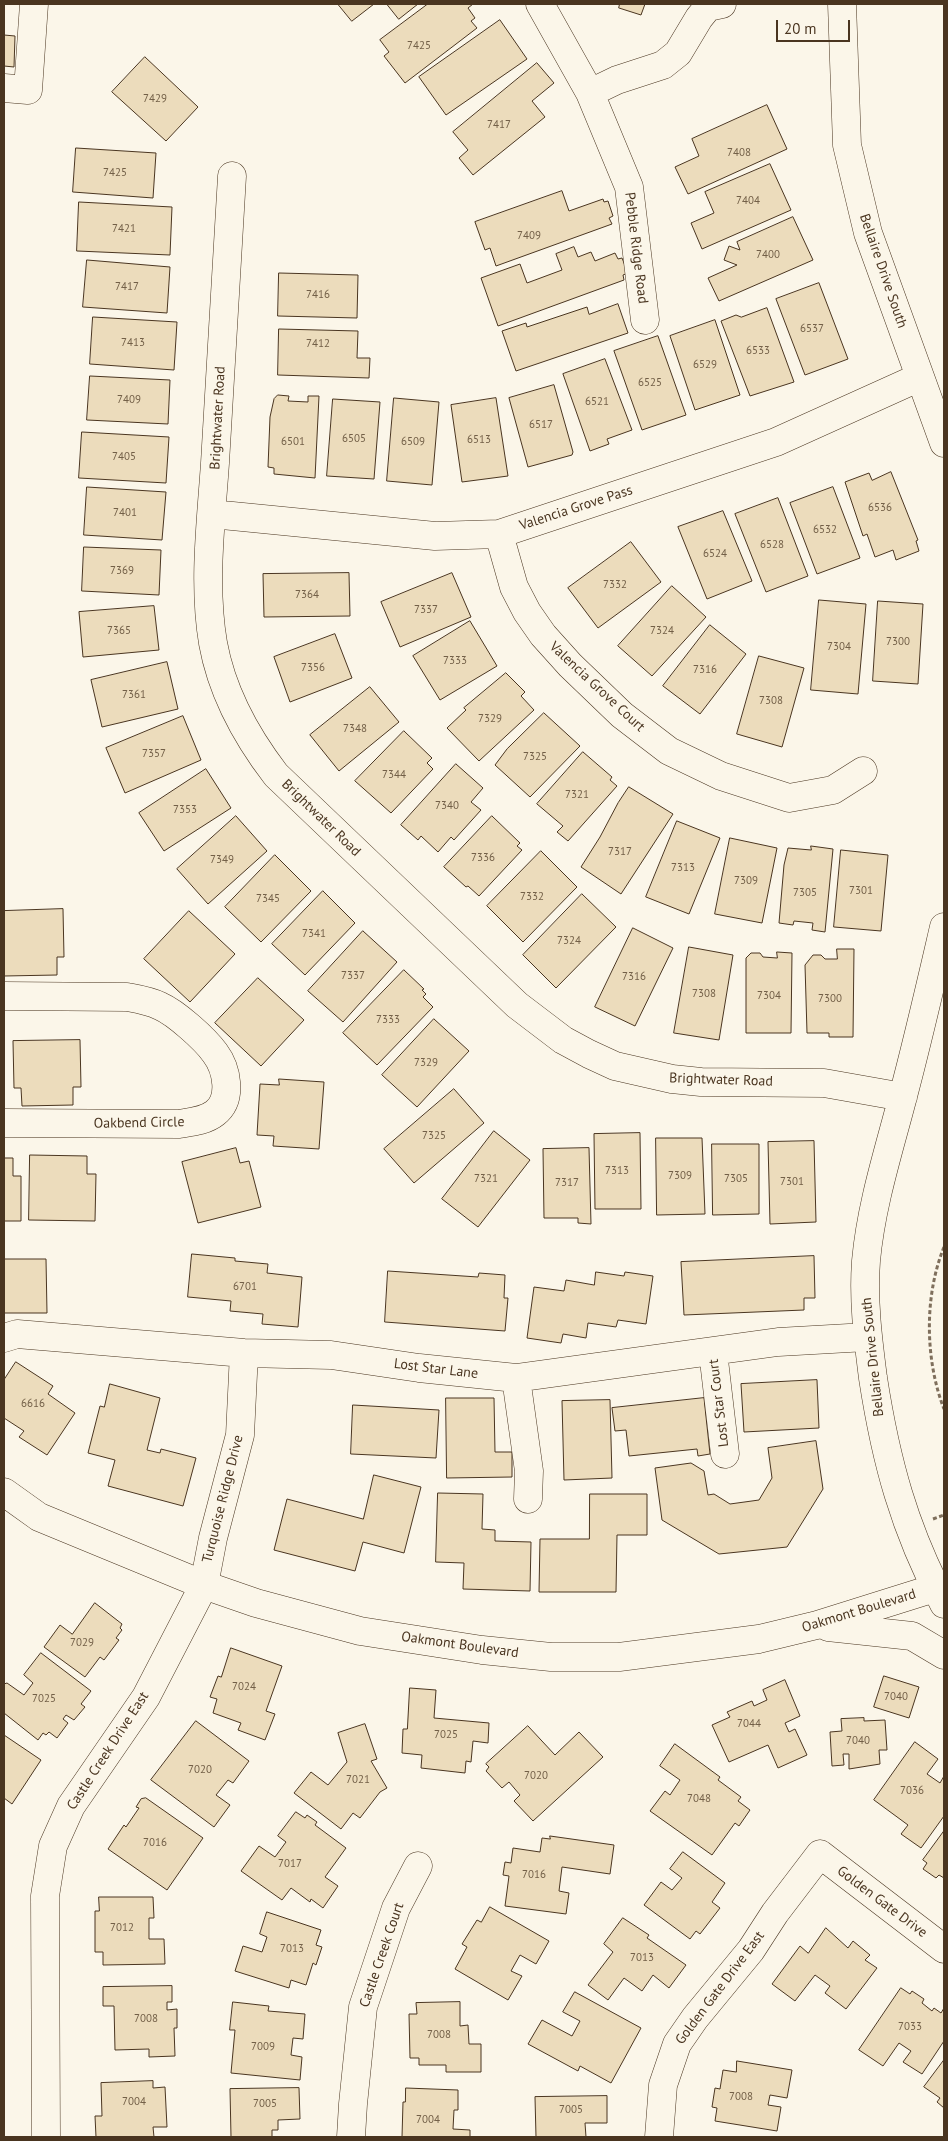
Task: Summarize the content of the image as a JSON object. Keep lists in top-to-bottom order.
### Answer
{
  "streets": {
    "street": [
      "Pebble Ridge Road",
      "Bellaire Drive South",
      "Brightwater Road",
      "Valencia Grove Pass",
      "Valencia Grove Court",
      "Oakbend Circle",
      "Lost Star Lane",
      "Lost Star Court",
      "Turquoise Ridge Drive",
      "Oakmont Boulevard",
      "Castle Creek Drive East",
      "Golden Gate Drive",
      "Castle Creek Court",
      "Golden Gate Drive East"
    ]
  },
  "crossings": [
    ["Bellaire Drive South", "Brightwater Road"],
    ["Bellaire Drive South", "Valencia Grove Pass"],
    ["Bellaire Drive South", "Lost Star Lane"],
    ["Bellaire Drive South", "Oakmont Boulevard"],
    ["Brightwater Road", "Valencia Grove Pass"],
    ["Valencia Grove Pass", "Valencia Grove Court"],
    ["Lost Star Lane", "Lost Star Court"],
    ["Lost Star Lane", "Turquoise Ridge Drive"],
    ["Turquoise Ridge Drive", "Oakmont Boulevard"],
    ["Turquoise Ridge Drive", "Castle Creek Drive East"],
    ["Oakmont Boulevard", "Castle Creek Drive East"],
    ["Golden Gate Drive", "Golden Gate Drive East"]
  ],
  "house_numbers": [
    "7425",
    "7429",
    "7417",
    "7408",
    "7425",
    "7404",
    "7421",
    "7409",
    "7400",
    "7417",
    "7416",
    "6537",
    "7413",
    "7412",
    "6533",
    "6529",
    "6525",
    "7409",
    "6521",
    "6517",
    "6505",
    "6513",
    "6501",
    "6509",
    "7405",
    "6536",
    "7401",
    "6532",
    "6528",
    "6524",
    "7369",
    "7332",
    "7364",
    "7337",
    "7365",
    "7324",
    "7300",
    "7304",
    "7333",
    "7356",
    "7316",
    "7361",
    "7308",
    "7329",
    "7348",
    "7357",
    "7325",
    "7344",
    "7321",
    "7340",
    "7353",
    "7317",
    "7336",
    "7349",
    "7313",
    "7309",
    "7301",
    "7305",
    "7332",
    "7345",
    "7341",
    "7324",
    "7337",
    "7316",
    "7308",
    "7304",
    "7300",
    "7333",
    "7329",
    "7325",
    "7313",
    "7309",
    "7321",
    "7305",
    "7301",
    "7317",
    "6701",
    "6616",
    "7029",
    "7024",
    "7040",
    "7025",
    "7044",
    "7025",
    "7040",
    "7020",
    "7020",
    "7021",
    "7036",
    "7048",
    "7016",
    "7017",
    "7016",
    "7012",
    "7013",
    "7013",
    "7008",
    "7033",
    "7008",
    "7009",
    "7008",
    "7004",
    "7005",
    "7005",
    "7004"
  ],
  "scale_bar": "20 m"
}
